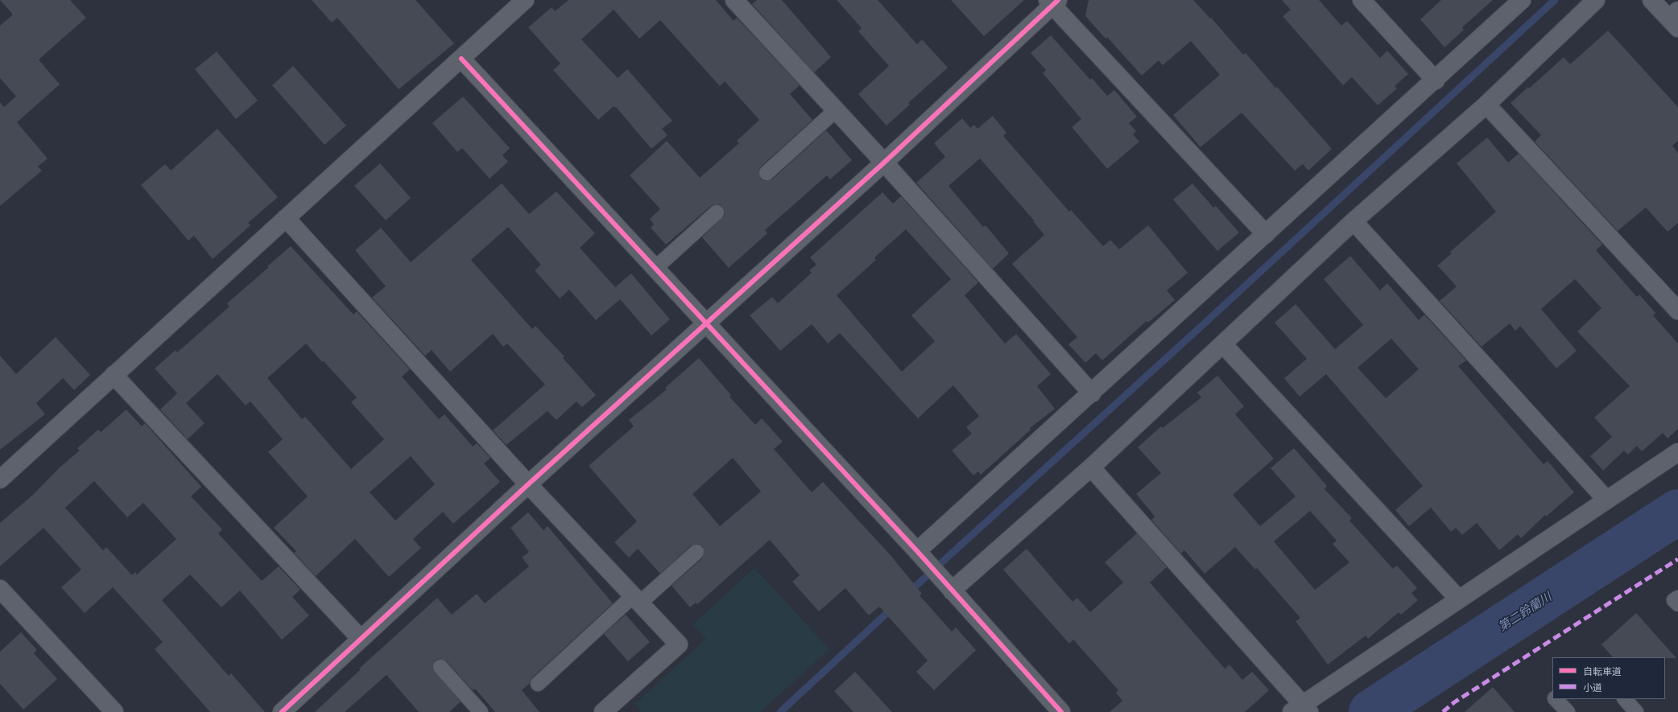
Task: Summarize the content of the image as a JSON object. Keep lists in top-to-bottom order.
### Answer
{
  "water": ["第二鈴蘭川"],
  "legend": ["自転車道", "小道"]
}
